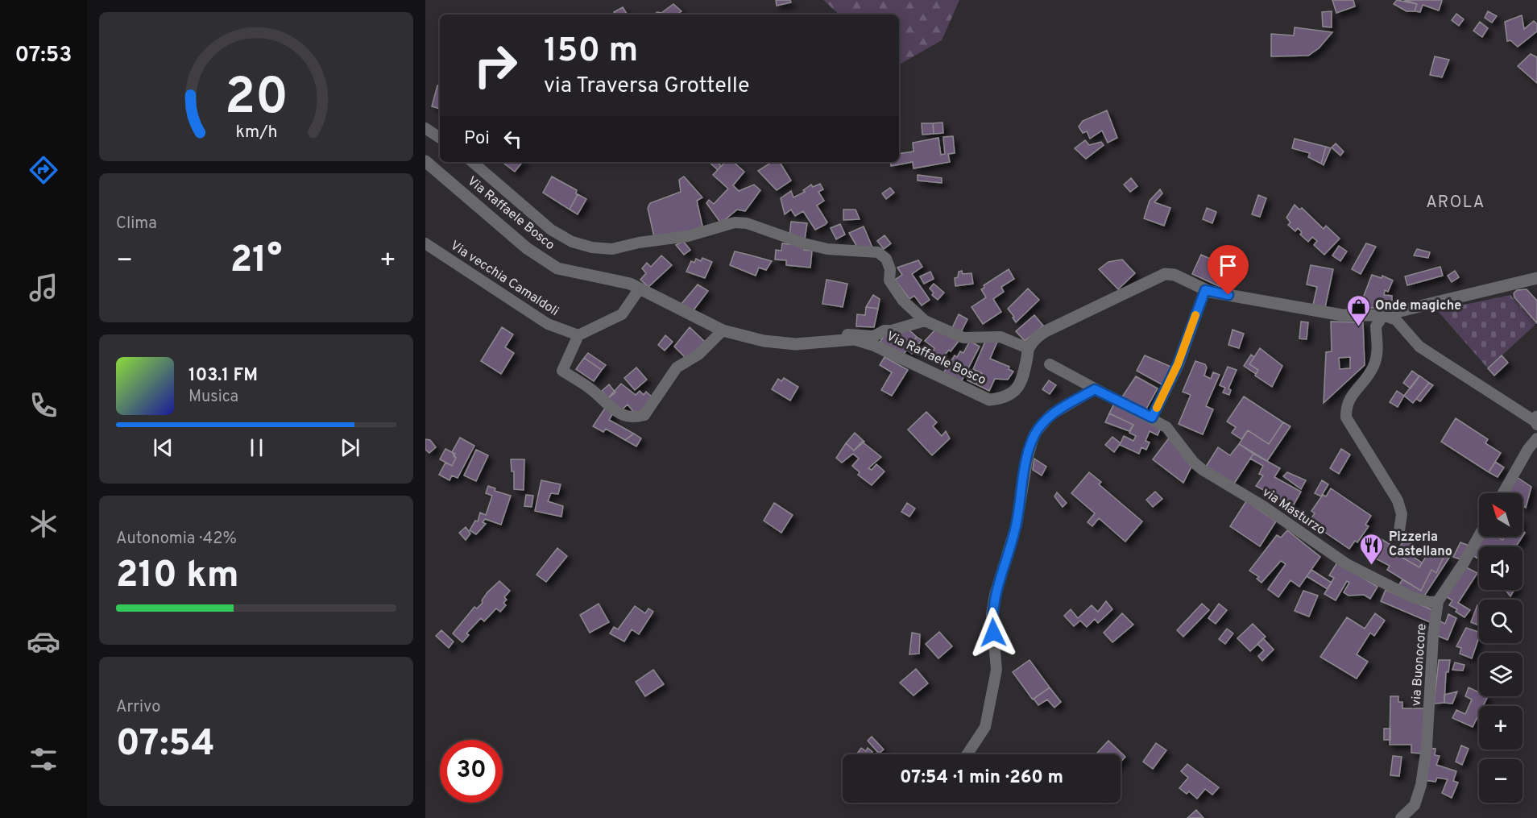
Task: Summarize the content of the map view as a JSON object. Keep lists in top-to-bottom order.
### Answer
{
  "streets": {
    "street": [
      "Via Raffaele Bosco",
      "Via vecchia Camaldoli",
      "via Masturzo",
      "via Buonocore"
    ]
  },
  "crossings": [
    ["via Masturzo", "via Buonocore"]
  ],
  "districts": ["AROLA"],
  "places": {
    "shop": ["Onde magiche"],
    "restaurant": ["Pizzeria Castellano"]
  },
  "north": "top left",
  "page": {
    "tabs": "07:53",
    "turn": ["150 m", "via Traversa Grottelle"],
    "then": "Poi",
    "tile": [
      "Clima",
      ["Autonomia · 42%", "210 km"],
      ["Arrivo", "07:54"]
    ],
    "heat": ["−", "21°", "+"],
    "song": ["103.1 FM", "Musica"],
    "map_buttons": ["+", "−"],
    "limit": "30",
    "trip": "07:54 · 1 min · 260 m",
    "gauge": ["20", "km/h"]
  }
}
